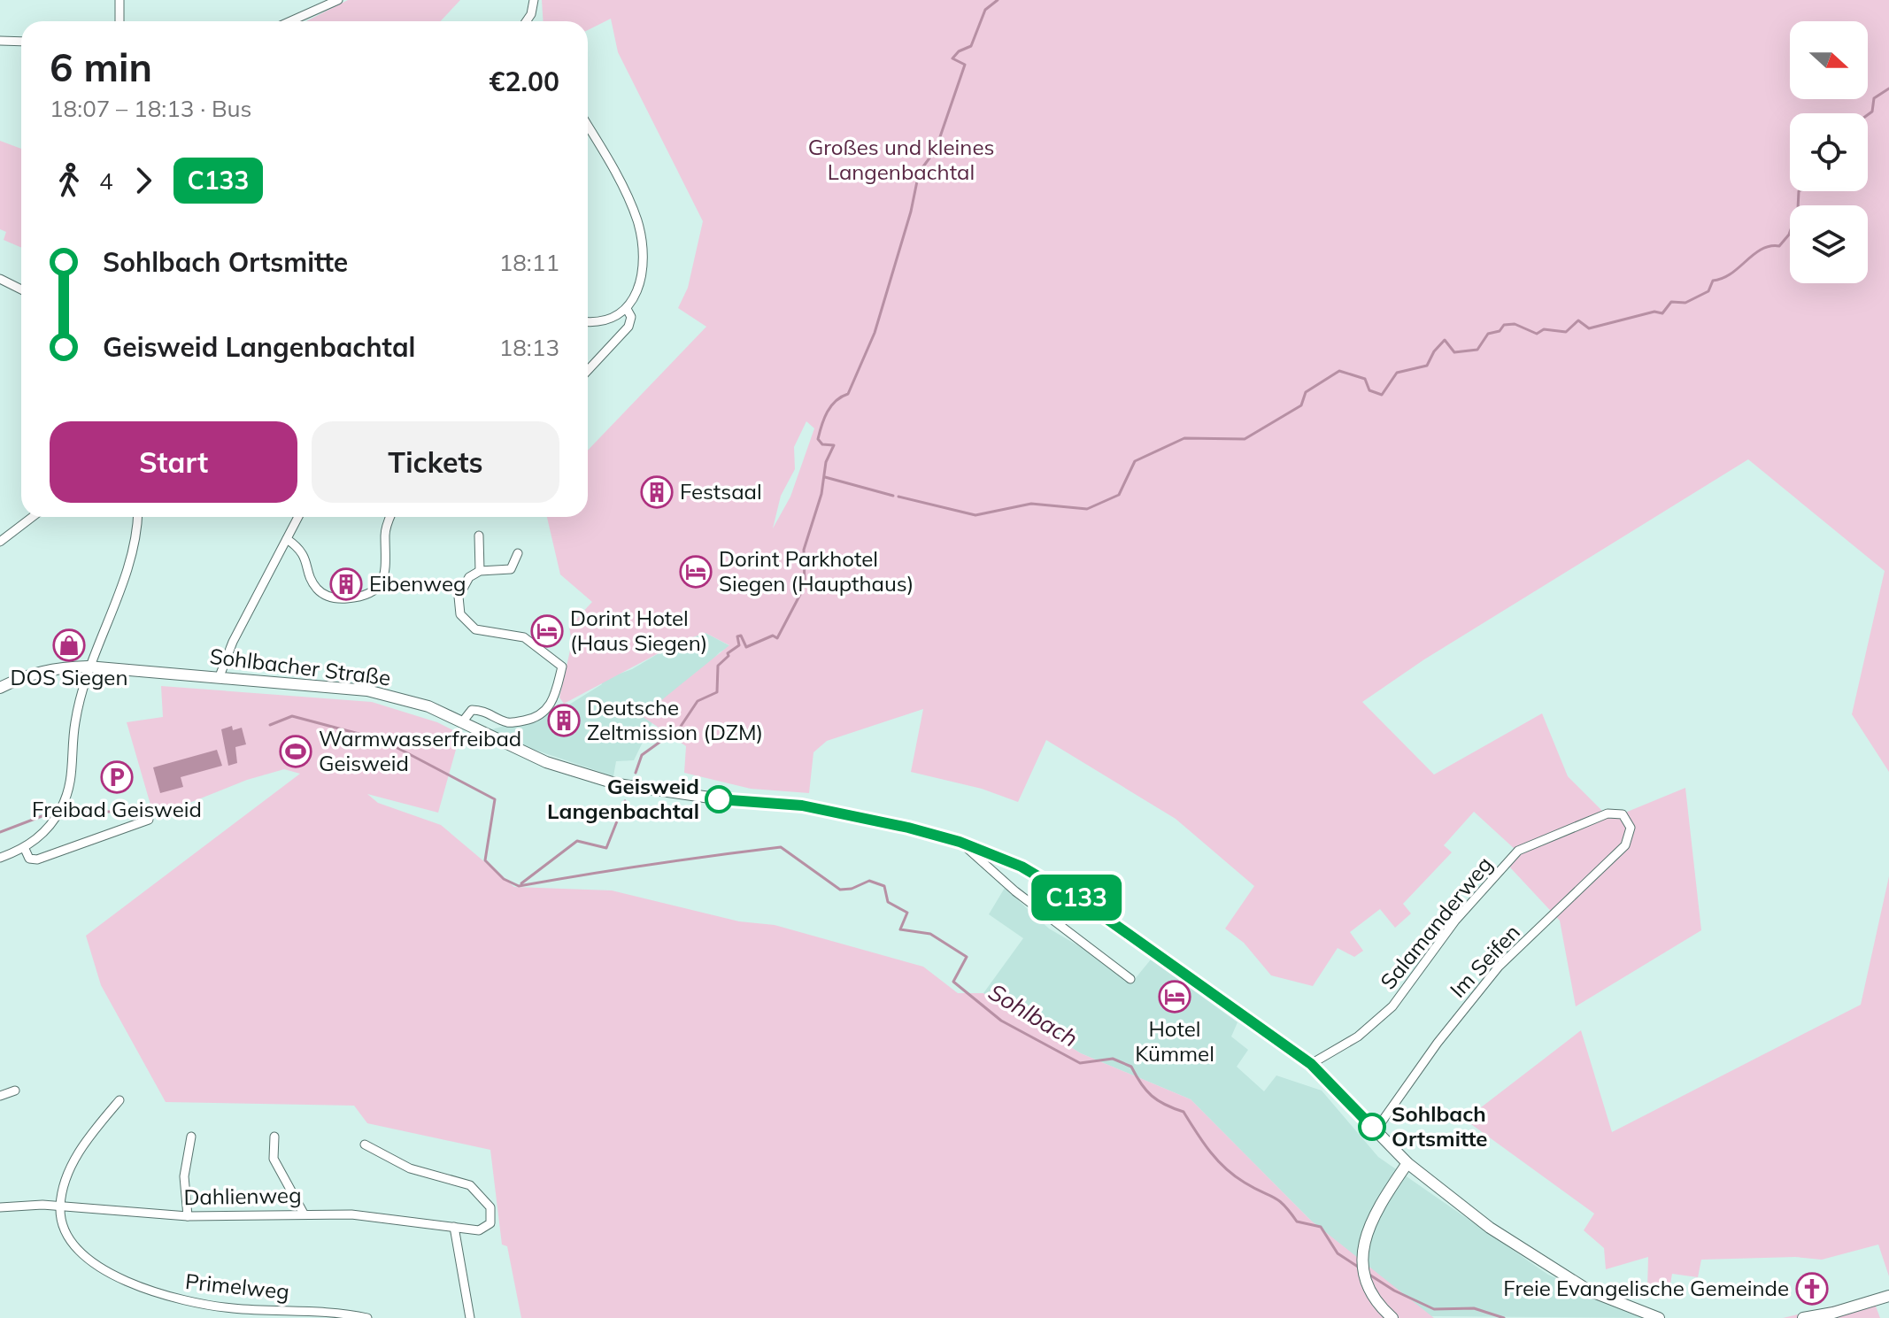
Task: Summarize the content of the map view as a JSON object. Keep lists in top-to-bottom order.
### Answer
{
  "streets": {
    "street": [
      "Sohlbacher Straße",
      "Salamanderweg",
      "Im Seifen",
      "Dahlienweg",
      "Primelweg"
    ]
  },
  "crossings": [
    ["Sohlbacher Straße", "Salamanderweg"],
    ["Sohlbacher Straße", "Im Seifen"],
    ["Salamanderweg", "Im Seifen"],
    ["Dahlienweg", "Primelweg"]
  ],
  "water": ["Sohlbach"],
  "parks": ["Großes und kleines Langenbachtal"],
  "places": {
    "building": ["Festsaal", "Eibenweg", "Deutsche Zeltmission (DZM)"],
    "hotel": ["Dorint Parkhotel Siegen (Haupthaus)", "Dorint Hotel (Haus Siegen)", "Hotel Kümmel"],
    "shop": ["DOS Siegen"],
    "sports": ["Warmwasserfreibad Geisweid"],
    "parking": ["Freibad Geisweid"],
    "other": ["Geisweid Langenbachtal", "Sohlbach Ortsmitte"],
    "church": ["Freie Evangelische Gemeinde"]
  },
  "lines": ["bus line C133"],
  "north": "right",
  "page": {
    "on_map": "C133",
    "heading": ["6 min", "18:07 – 18:13 · Bus", "€2.00"],
    "legs": ["4", "C133"],
    "list": [
      {
        "name": "Sohlbach Ortsmitte",
        "value": "18:11"
      },
      {
        "name": "Geisweid Langenbachtal",
        "value": "18:13"
      }
    ],
    "buttons": ["Start", "Tickets"]
  }
}
